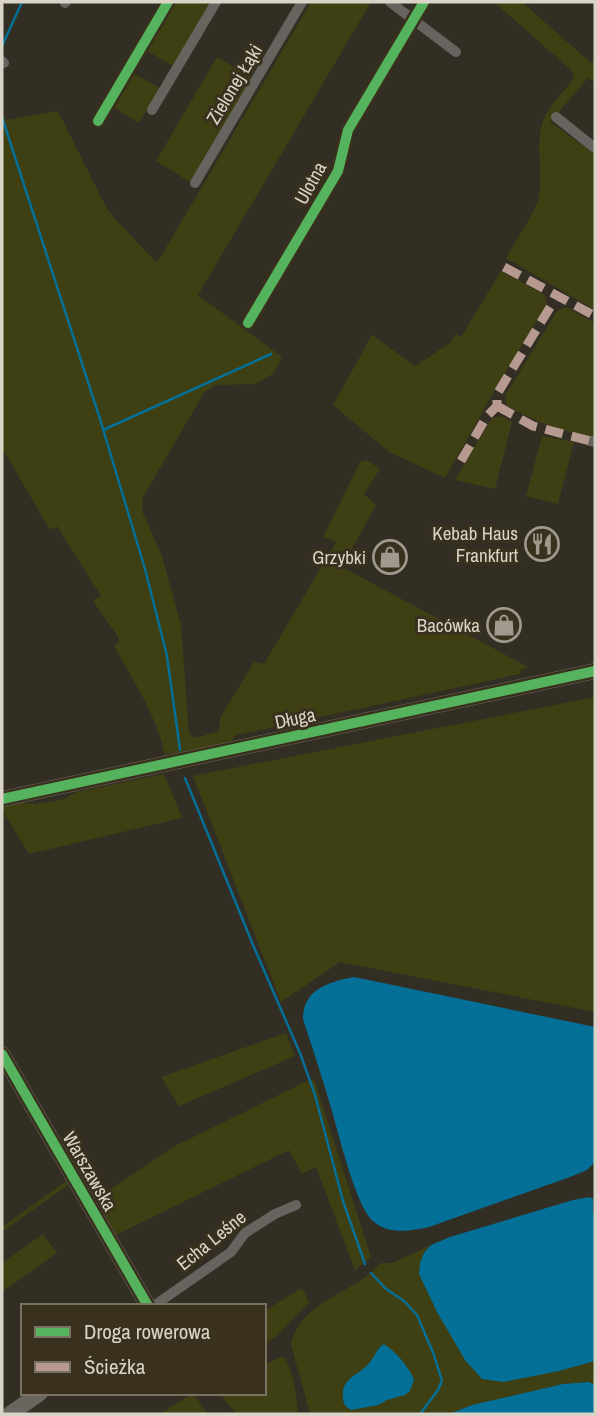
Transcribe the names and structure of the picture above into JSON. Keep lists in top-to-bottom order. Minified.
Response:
{"streets":{"street":["Zielonej Łąki","Ulotna","Długa","Warszawska","Echa Leśne"]},"places":{"restaurant":["Kebab Haus Frankfurt"],"shop":["Grzybki","Bacówka"]},"legend":["Droga rowerowa","Ścieżka"]}
